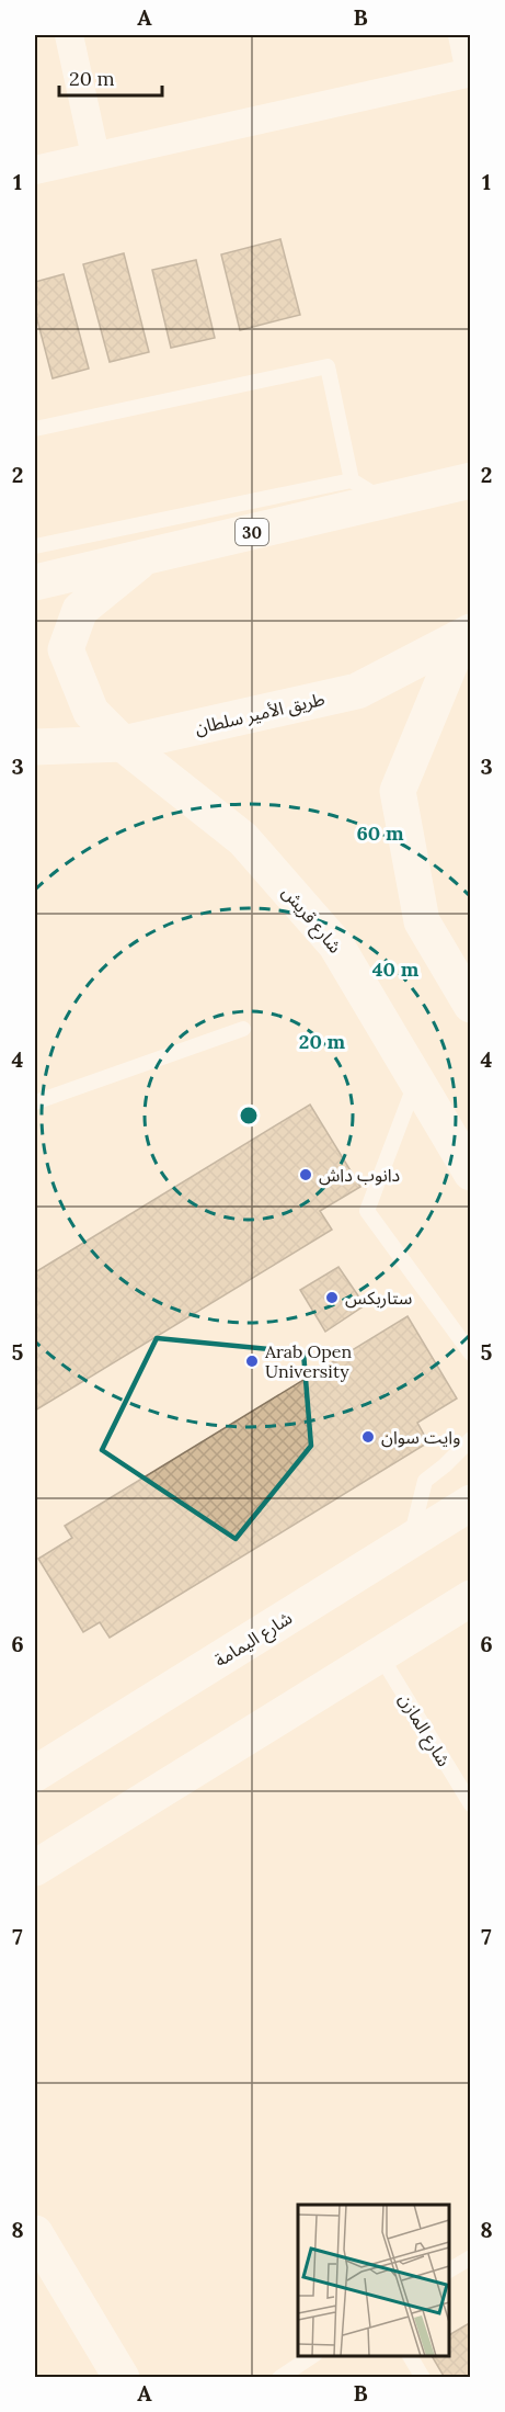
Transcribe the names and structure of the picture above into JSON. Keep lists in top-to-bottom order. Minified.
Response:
{"streets":{"main road":["30","طريق الأمير سلطان","شارع قريش","شارع اليمامة"],"lane":["شارع المازن"]},"crossings":[["30","شارع قريش"],["طريق الأمير سلطان","شارع قريش"]],"places":["دانوب داش","ستاربكس","Arab Open University","وايت سوان"],"scale_bar":"20 m","grid":{"columns":["A","B"],"rows":["1","2","3","4","5","6","7","8"]},"rings":["60 m","40 m","20 m"]}
